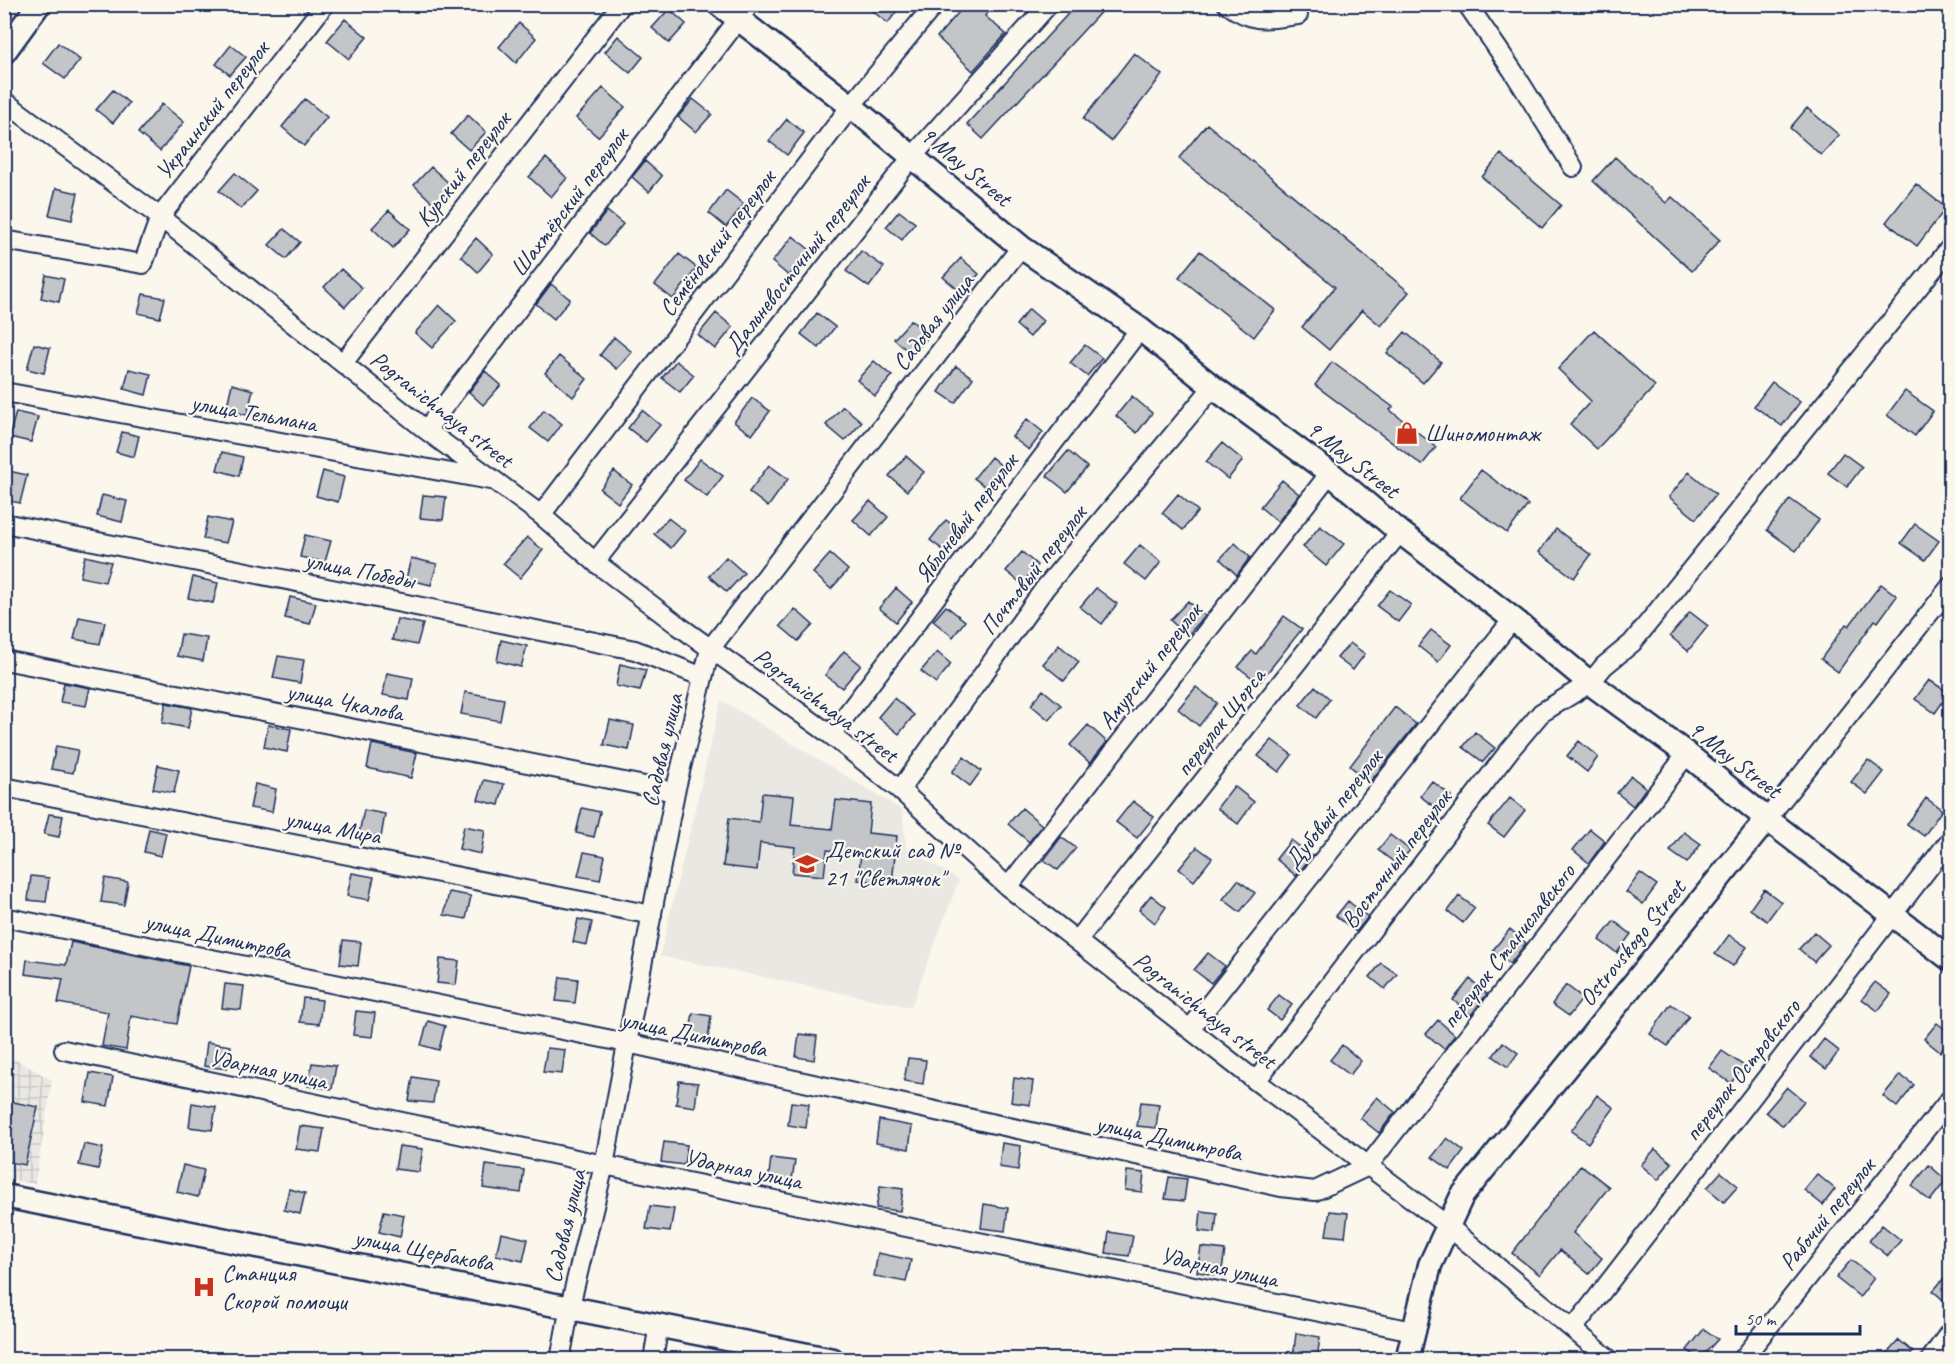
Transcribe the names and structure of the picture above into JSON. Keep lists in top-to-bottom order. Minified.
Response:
{"streets":{"main road":["9 May Street","Ostrovskogo Street","улица Щербакова"],"street":["Украинский переулок","Курский переулок","Шахтёрский переулок","Семёновский переулок","Дальневосточный переулок","Садовая улица","Pogranichnaya street","улица Тельмана","Яблоневый переулок","улица Победы","Почтовый переулок","Амурский переулок","улица Чкалова","переулок Щорса","Дубовый переулок","улица Мира","Восточный переулок","улица Димитрова","переулок Станиславского","Ударная улица","переулок Островского","Рабочий переулок"]},"crossings":[["Украинский переулок","Pogranichnaya street"],["9 May Street","Шахтёрский переулок"],["9 May Street","Семёновский переулок"],["9 May Street","Дальневосточный переулок"],["9 May Street","Садовая улица"],["9 May Street","Яблоневый переулок"],["9 May Street","Почтовый переулок"],["9 May Street","Амурский переулок"],["9 May Street","переулок Щорса"],["9 May Street","Дубовый переулок"],["9 May Street","Восточный переулок"],["9 May Street","Ostrovskogo Street"],["9 May Street","переулок Станиславского"],["9 May Street","переулок Островского"],["Курский переулок","Pogranichnaya street"],["Шахтёрский переулок","Pogranichnaya street"],["Семёновский переулок","Pogranichnaya street"],["Дальневосточный переулок","Pogranichnaya street"],["Садовая улица","Pogranichnaya street"],["Садовая улица","улица Победы"],["Садовая улица","улица Чкалова"],["Садовая улица","улица Мира"],["Садовая улица","улица Димитрова"],["Садовая улица","Ударная улица"],["Садовая улица","улица Щербакова"],["Pogranichnaya street","улица Тельмана"],["Pogranichnaya street","Яблоневый переулок"],["Pogranichnaya street","Почтовый переулок"],["Pogranichnaya street","Амурский переулок"],["Pogranichnaya street","переулок Щорса"],["Pogranichnaya street","Дубовый переулок"],["Pogranichnaya street","Восточный переулок"],["Pogranichnaya street","улица Димитрова"],["Pogranichnaya street","Ostrovskogo Street"],["Pogranichnaya street","переулок Станиславского"],["Pogranichnaya street","переулок Островского"],["улица Димитрова","переулок Станиславского"],["Ostrovskogo Street","Ударная улица"]],"places":{"shop":["Шиномонтаж"],"school or university":["Детский сад № 21 \"Светлячок\""],"hospital":["Станция Скорой помощи"]},"scale_bar":"50 m"}
